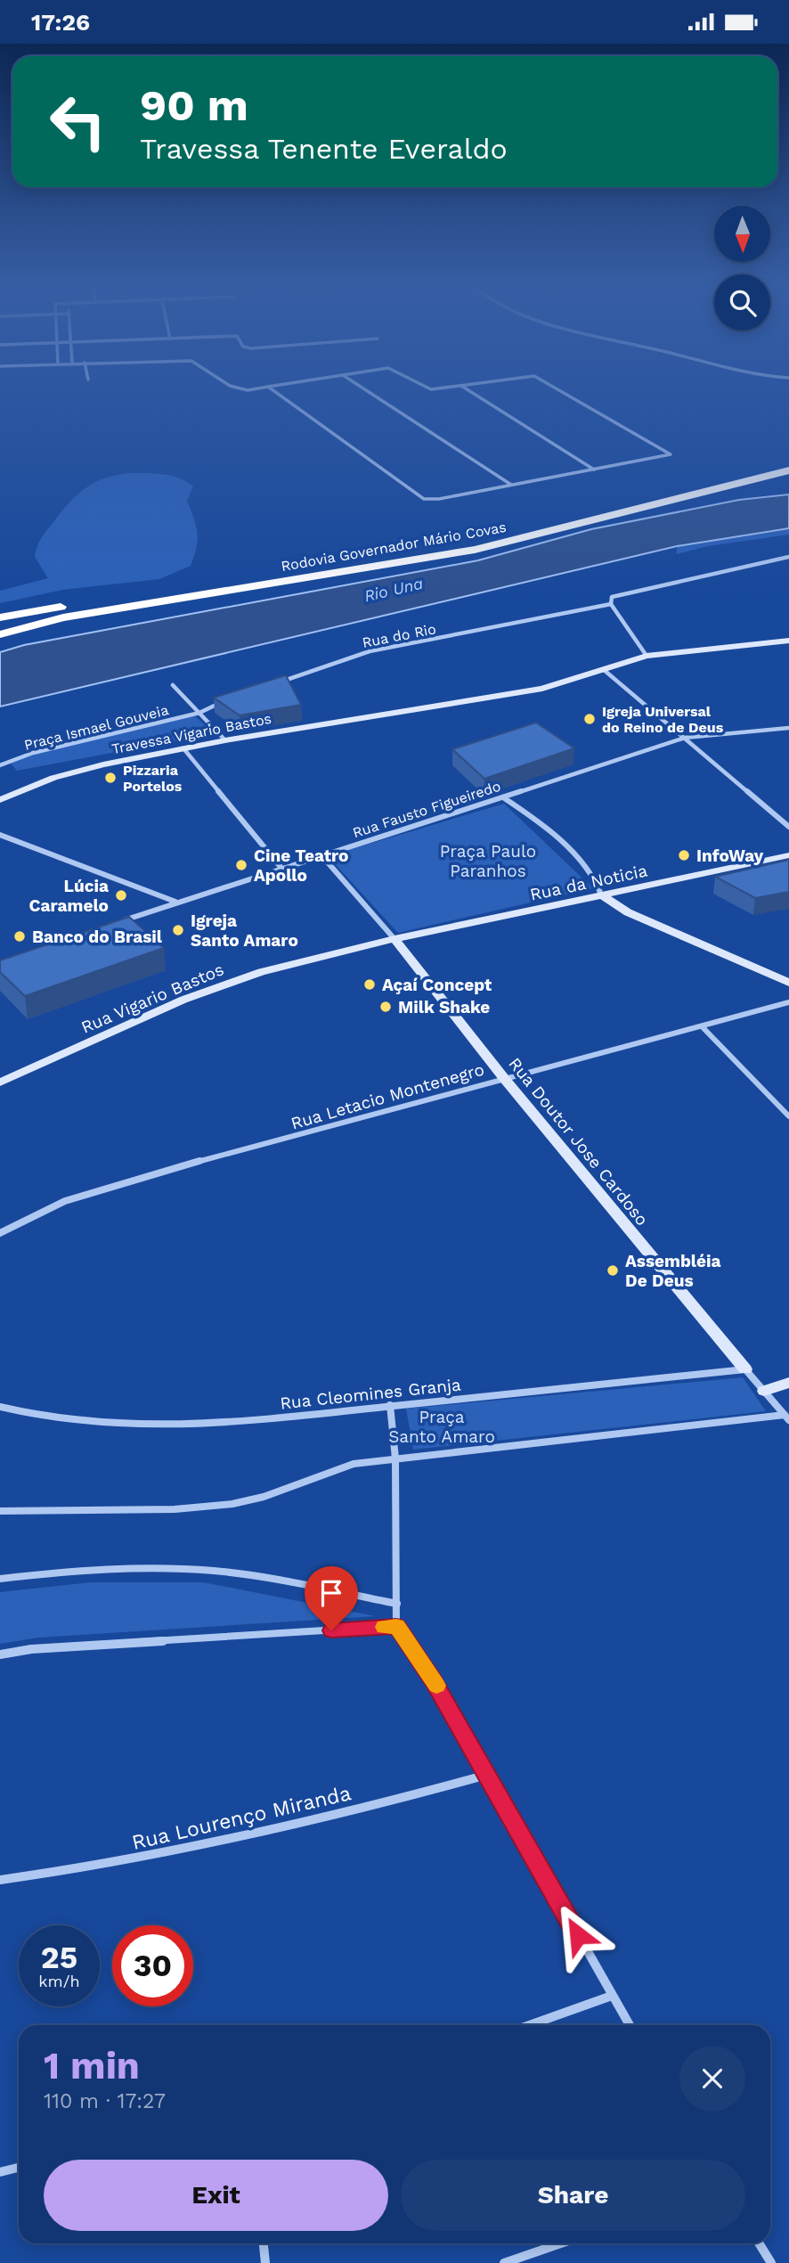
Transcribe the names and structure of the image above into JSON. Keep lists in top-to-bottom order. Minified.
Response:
{"streets":{"highway":["Rodovia Governador Mário Covas"],"main road":["Travessa Vigario Bastos","Rua da Noticia","Rua Vigario Bastos","Rua Doutor Jose Cardoso"],"street":["Rua do Rio","Praça Ismael Gouveia","Rua Fausto Figueiredo","Rua Letacio Montenegro","Rua Cleomines Granja","Rua Lourenço Miranda"]},"crossings":[["Rua da Noticia","Rua Vigario Bastos"],["Rua da Noticia","Rua Doutor Jose Cardoso"],["Rua Vigario Bastos","Rua Doutor Jose Cardoso"],["Rua Letacio Montenegro","Rua Doutor Jose Cardoso"],["Rua Doutor Jose Cardoso","Rua Cleomines Granja"]],"water":["Rio Una"],"parks":["Praça Paulo Paranhos","Praça Santo Amaro"],"places":["Igreja Universal do Reino de Deus","Pizzaria Portelos","InfoWay","Cine Teatro Apollo","Lúcia Caramelo","Igreja Santo Amaro","Banco do Brasil","Açaí Concept","Milk Shake","Assembléia De Deus"],"north":"bottom","page":{"status":"17:26","turn":["90 m","Travessa Tenente Everaldo"],"speed":"25 km/h","limit":"30","heading":["1 min","110 m · 17:27"],"buttons":["Exit","Share"]}}
